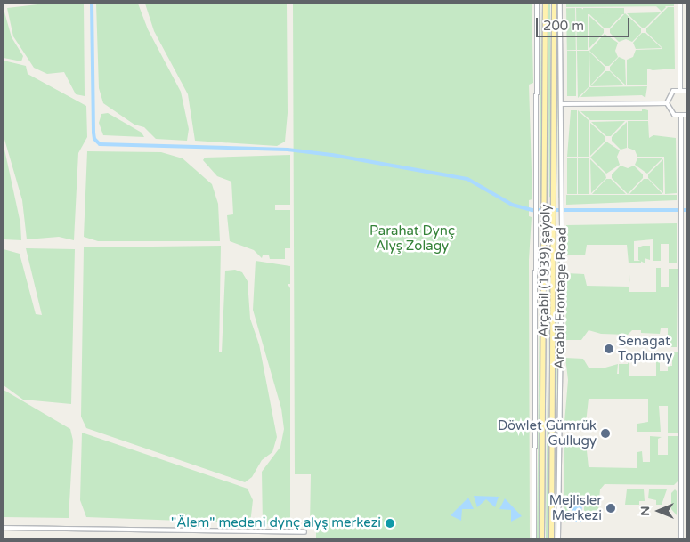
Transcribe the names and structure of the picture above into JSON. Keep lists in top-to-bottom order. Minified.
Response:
{"streets":{"main road":["Arçabil (1939) şaýoly"],"street":["Arcabil Frontage Road"]},"parks":["Parahat Dynç Alyş Zolagy"],"places":["Senagat Toplumy","Döwlet Gümrük Gullugy","Mejlisler Merkezi","\"Älem\" medeni dynç alyş merkezi"],"scale_bar":"200 m","north":"left"}
